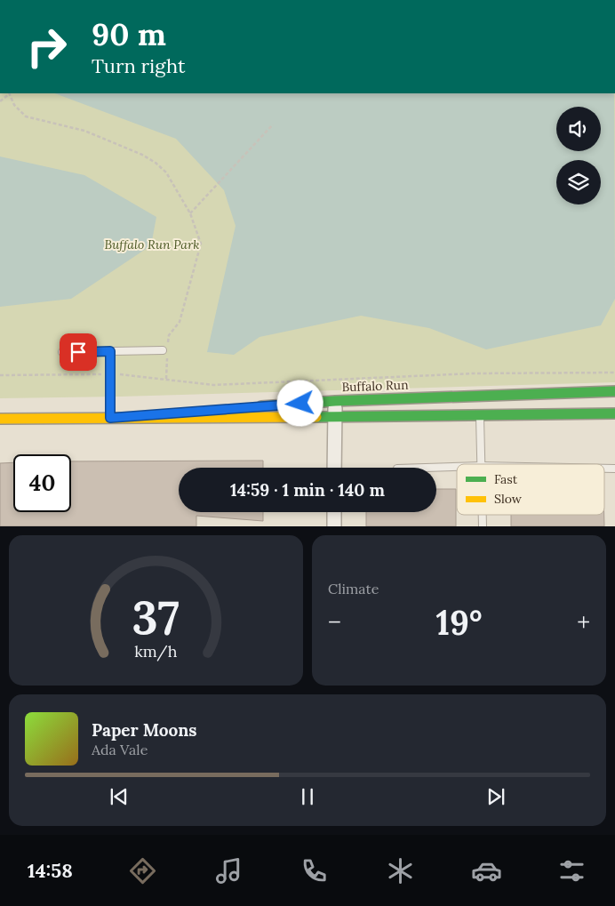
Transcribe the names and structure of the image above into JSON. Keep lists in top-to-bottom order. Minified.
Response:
{"streets":{"street":["Buffalo Run"]},"parks":["Buffalo Run Park"],"legend":["Fast","Slow"],"page":{"turn":["90 m","Turn right"],"limit":"40","trip":"14:59 · 1 min · 140 m","tile":"Climate","heat":["−","19°","+"],"song":["Paper Moons","Ada Vale"],"tabs":"14:58","gauge":["37","km/h"]}}
